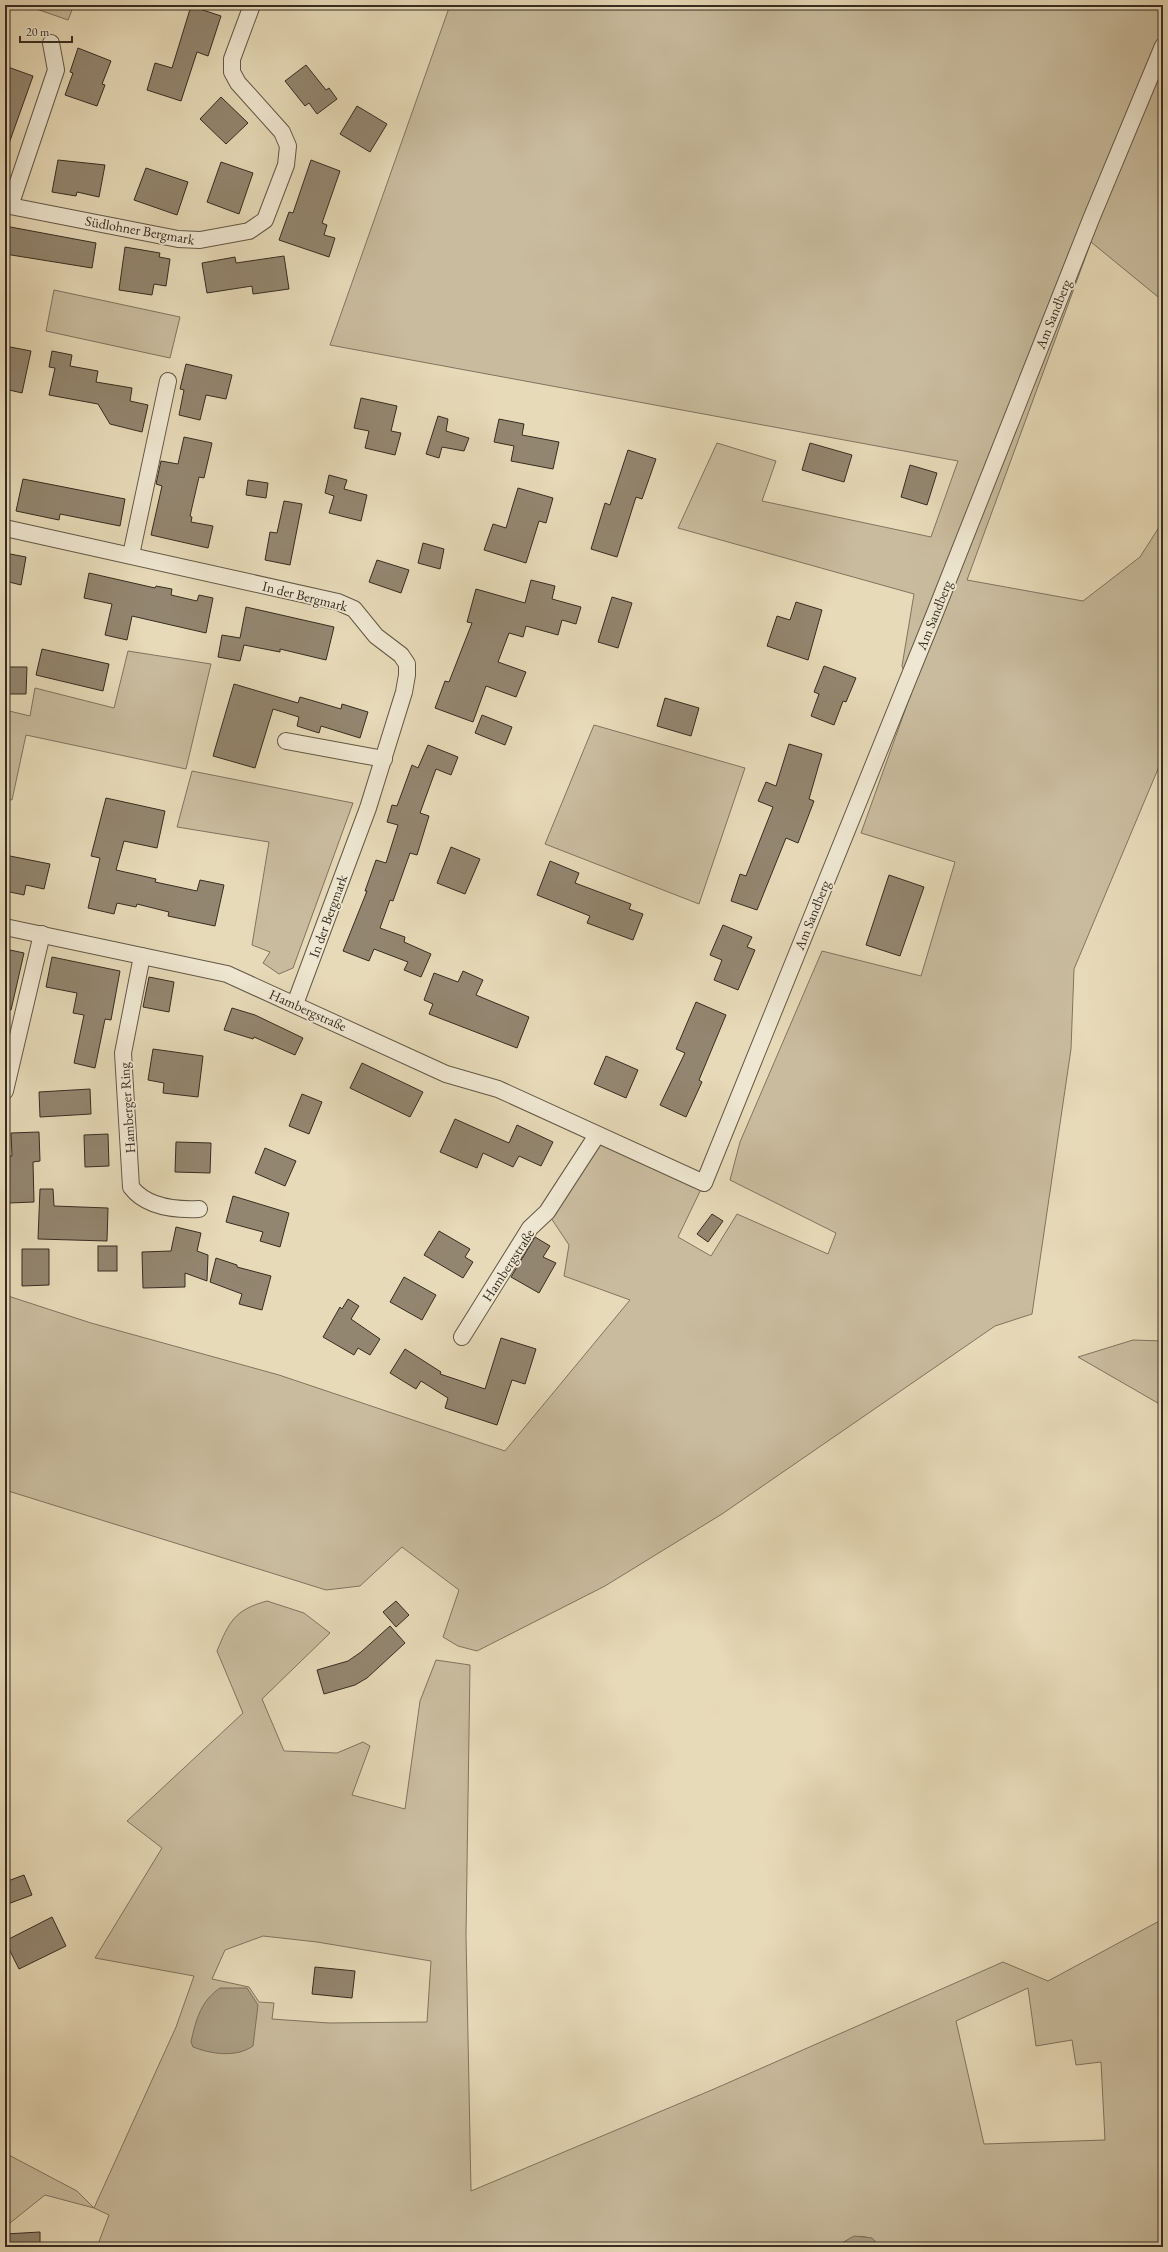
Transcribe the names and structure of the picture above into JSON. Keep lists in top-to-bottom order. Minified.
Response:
{"streets":{"street":["Südlohner Bergmark","Am Sandberg","In der Bergmark","Hambergstraße","Hamberger Ring"]},"crossings":[["Am Sandberg","Hambergstraße"],["In der Bergmark","Hambergstraße"],["Hambergstraße","Hamberger Ring"]],"scale_bar":"20 m"}
